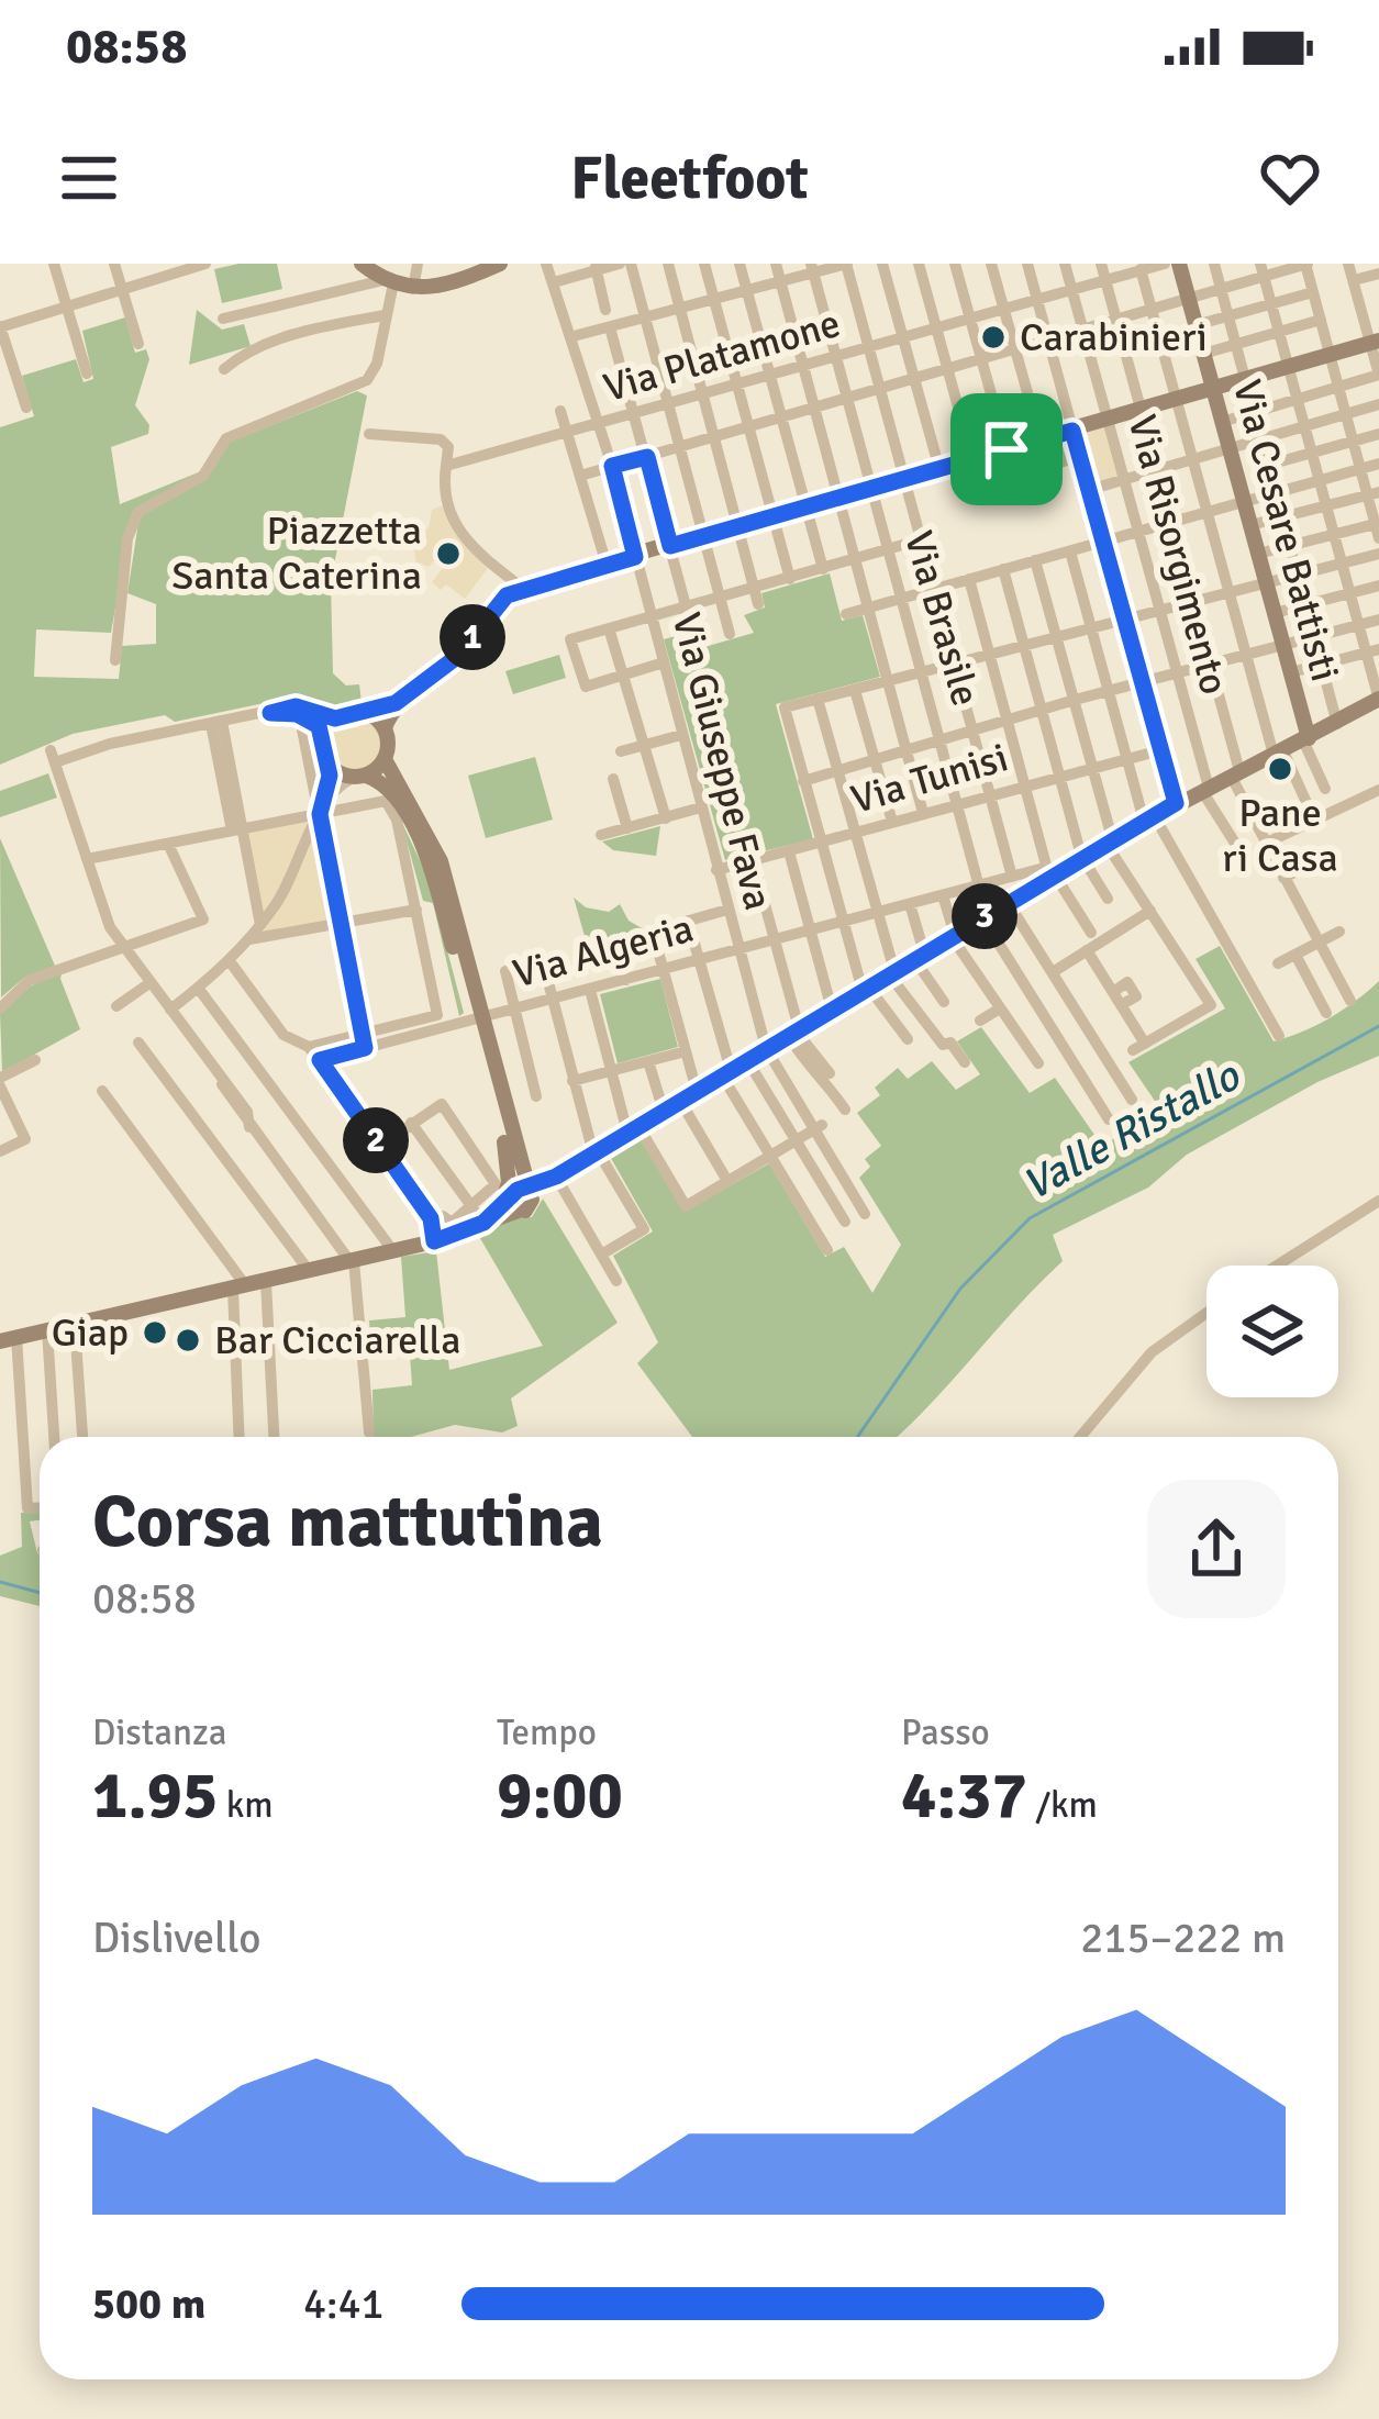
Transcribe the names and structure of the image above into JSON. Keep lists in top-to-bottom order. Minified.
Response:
{"streets":{"street":["Via Platamone","Via Cesare Battisti","Via Risorgimento","Via Brasile","Via Giuseppe Fava","Via Tunisi","Via Algeria"]},"crossings":[["Via Platamone","Via Risorgimento"],["Via Platamone","Via Brasile"],["Via Platamone","Via Giuseppe Fava"],["Via Brasile","Via Tunisi"],["Via Brasile","Via Algeria"],["Via Giuseppe Fava","Via Tunisi"],["Via Giuseppe Fava","Via Algeria"]],"water":["Valle Ristallo"],"places":["Carabinieri","Piazzetta Santa Caterina","Pane ri Casa","Giap","Bar Cicciarella"],"page":{"status":"08:58","header":"Fleetfoot","pins":["1","3","2"],"heading":["Corsa mattutina","08:58"],"stats":[["Distanza","1.95 km"],["Tempo","9:00"],["Passo","4:37 /km"]],"chart":["Dislivello","215–222 m"],"list":[{"name":"500 m","note":"4:41"}]}}
